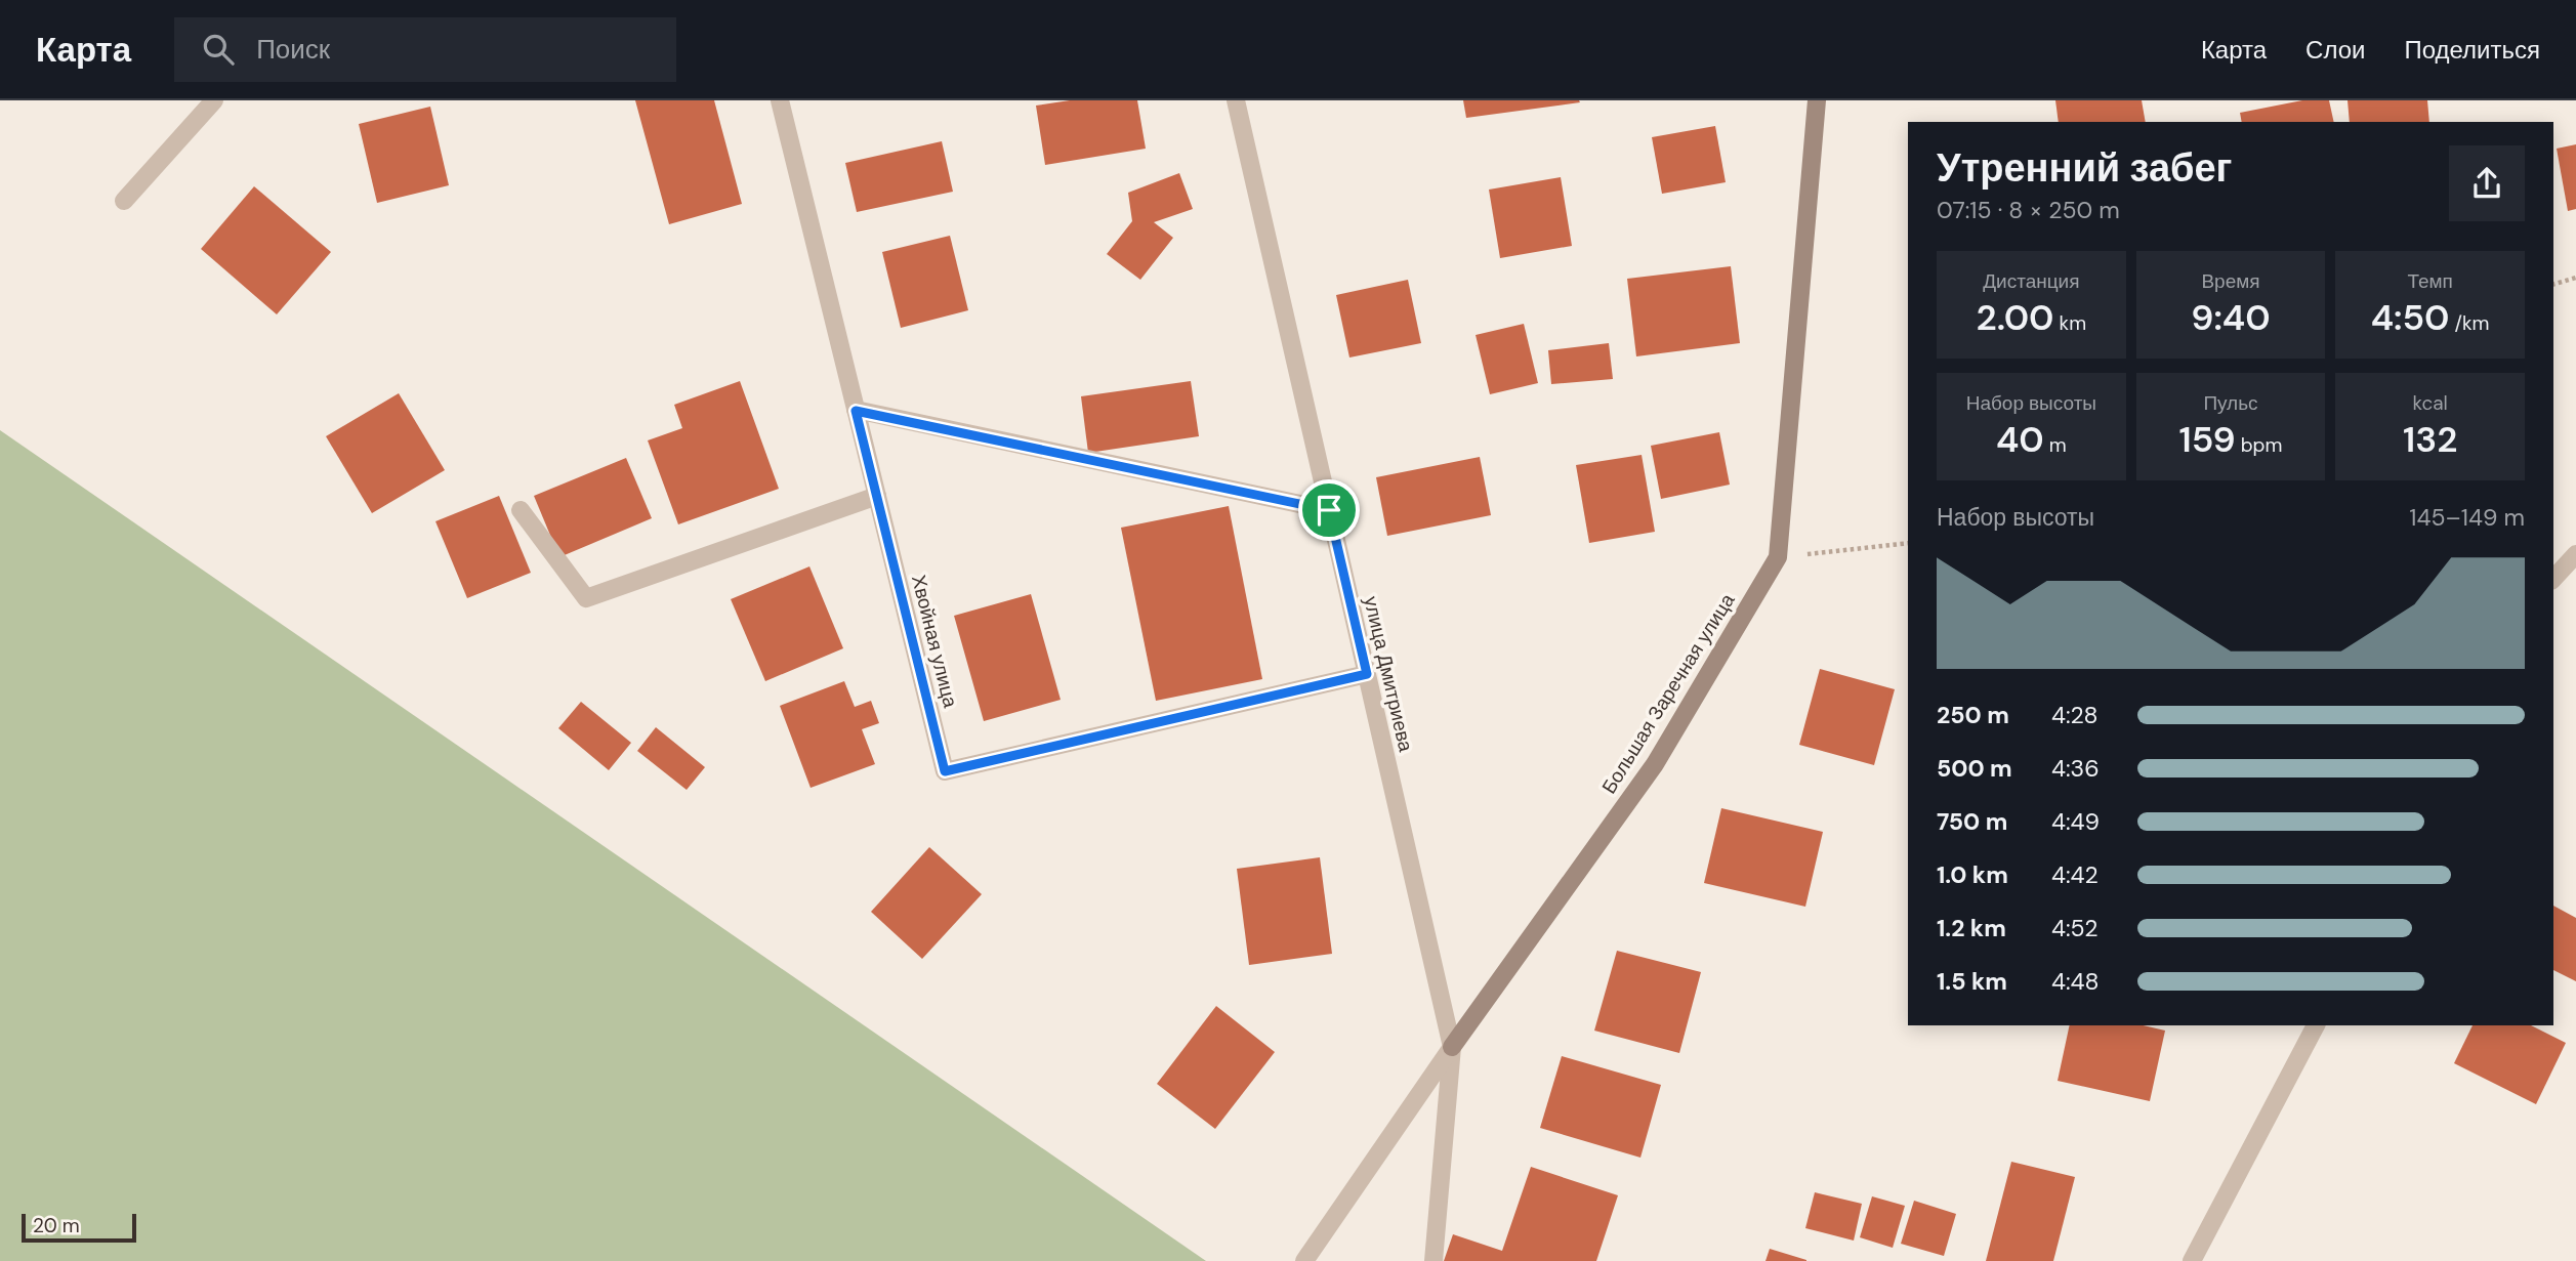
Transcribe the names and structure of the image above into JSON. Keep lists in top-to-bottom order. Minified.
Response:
{"streets":{"street":["Хвойная улица","улица Дмитриева","Большая Заречная улица"]},"crossings":[["Хвойная улица","улица Дмитриева"],["улица Дмитриева","Большая Заречная улица"]],"scale_bar":"20 m","page":{"header":"Карта","search":"Поиск","nav":["Карта","Слои","Поделиться"],"heading":["Утренний забег","07:15 · 8 × 250 m"],"stats":[["Дистанция","2.00 km"],["Время","9:40"],["Темп","4:50 /km"],["Набор высоты","40 m"],["Пульс","159 bpm"],["kcal","132"]],"chart":["Набор высоты","145–149 m"],"list":[{"name":"250 m","note":"4:28"},{"name":"500 m","note":"4:36"},{"name":"750 m","note":"4:49"},{"name":"1.0 km","note":"4:42"},{"name":"1.2 km","note":"4:52"},{"name":"1.5 km","note":"4:48"}],"scale":"20 m"}}
